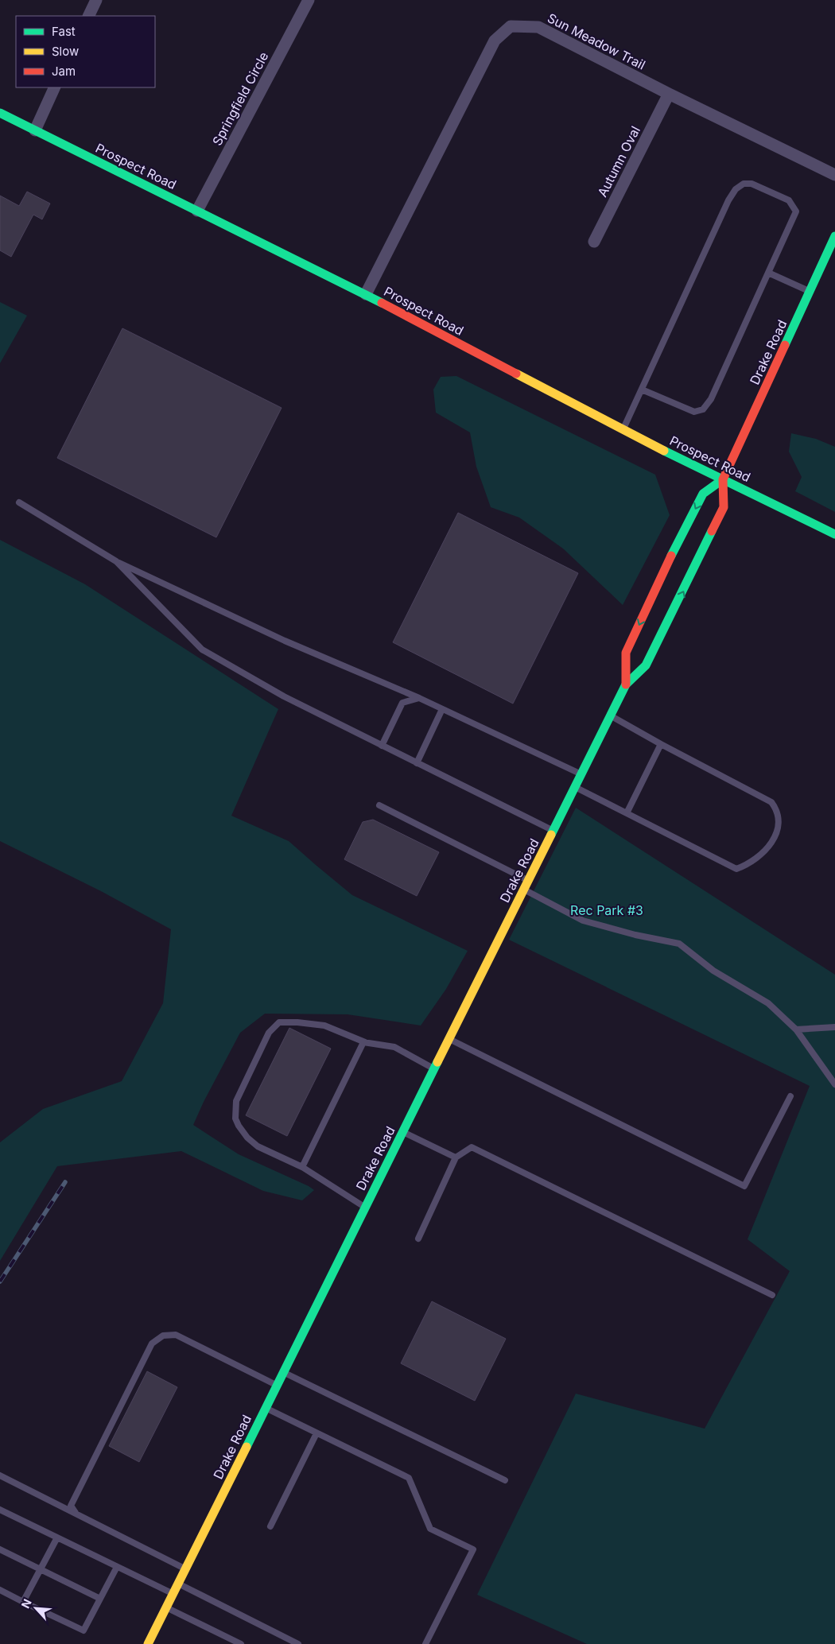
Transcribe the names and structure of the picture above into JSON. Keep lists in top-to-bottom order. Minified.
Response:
{"streets":{"street":["Sun Meadow Trail","Springfield Circle","Autumn Oval","Prospect Road","Drake Road"]},"crossings":[["Sun Meadow Trail","Autumn Oval"],["Sun Meadow Trail","Prospect Road"],["Springfield Circle","Prospect Road"],["Prospect Road","Drake Road"]],"parks":["Rec Park #3"],"legend":["Fast","Slow","Jam"],"north":"top left"}
